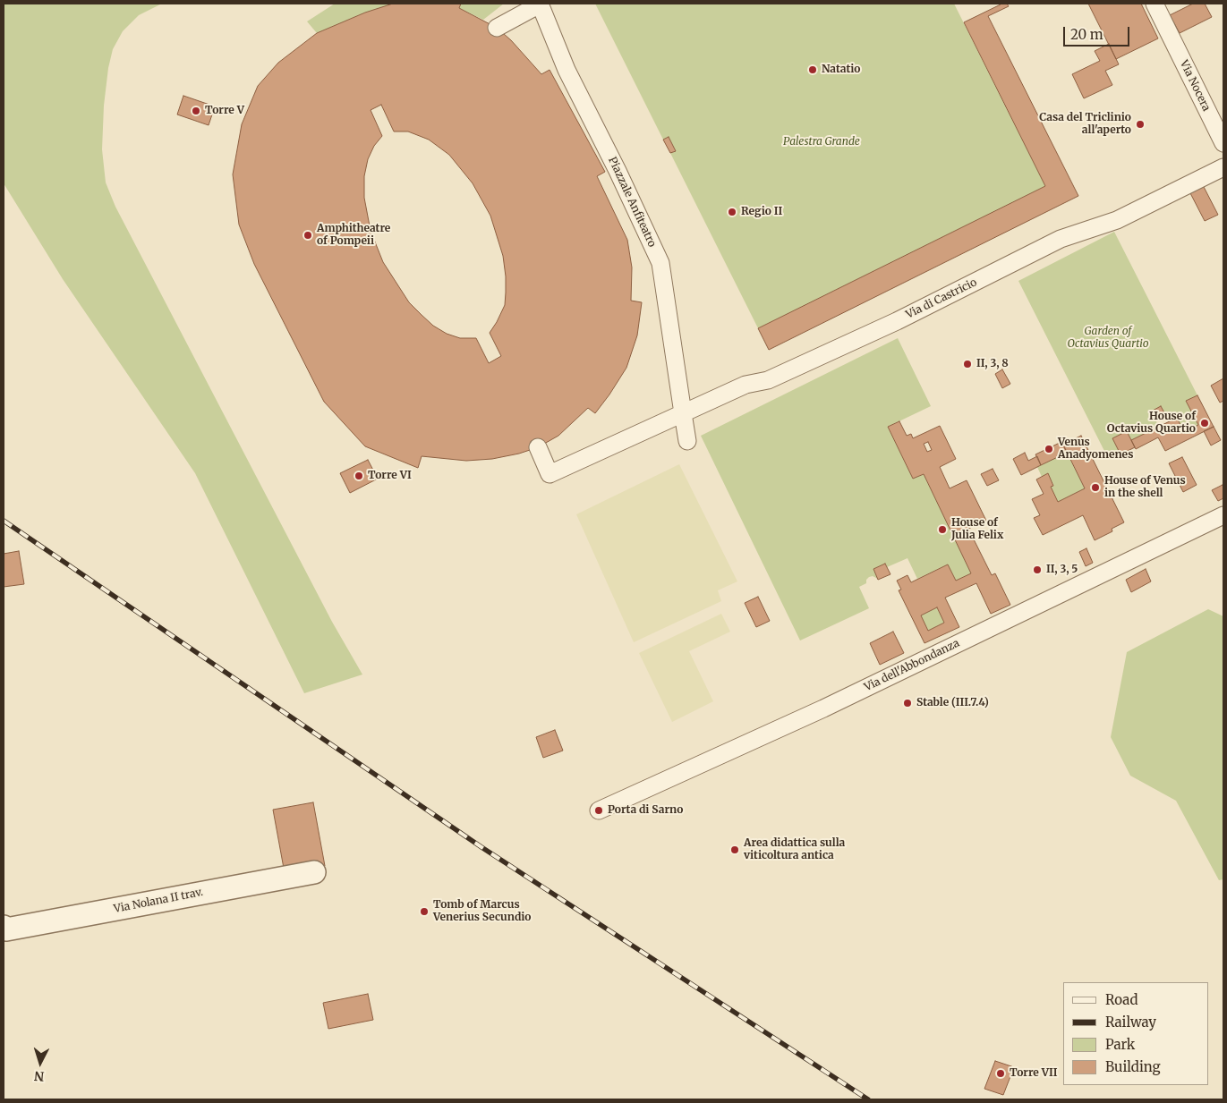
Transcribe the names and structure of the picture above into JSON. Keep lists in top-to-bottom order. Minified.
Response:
{"streets":{"street":["Via Nocera","Piazzale Anfiteatro","Via di Castricio","Via dell'Abbondanza","Via Nolana II trav."]},"crossings":[["Piazzale Anfiteatro","Via di Castricio"]],"parks":["Palestra Grande","Garden of Octavius Quartio"],"places":["Natatio","Torre V","Casa del Triclinio all'aperto","Regio II","Amphitheatre of Pompeii","II, 3, 8","House of Octavius Quartio","Venus Anadyomenes","Torre VI","House of Venus in the shell","House of Julia Felix","II, 3, 5","Stable (III.7.4)","Porta di Sarno","Area didattica sulla viticoltura antica","Tomb of Marcus Venerius Secundio","Torre VII"],"legend":["Road","Railway","Park","Building"],"scale_bar":"20 m","north":"bottom"}
